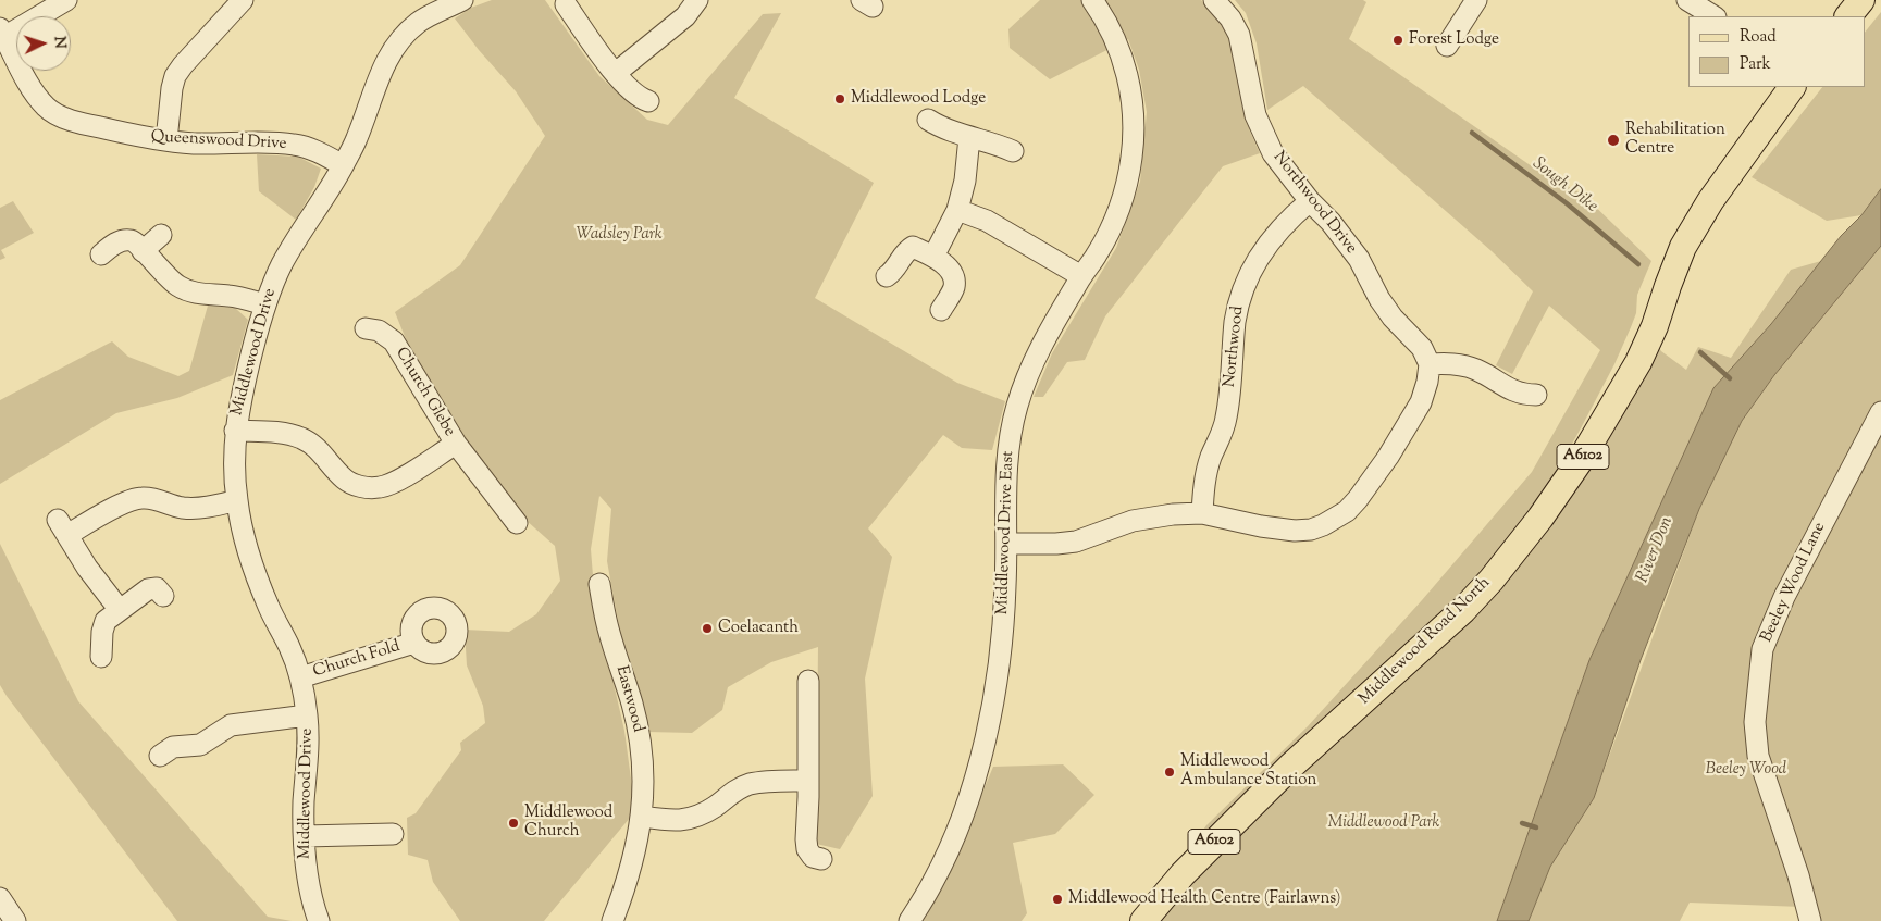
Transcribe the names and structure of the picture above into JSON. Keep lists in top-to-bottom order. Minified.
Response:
{"streets":{"main road":["A6102","Middlewood Road North"],"street":["Queenswood Drive","Northwood Drive","Northwood","Middlewood Drive","Church Glebe","Middlewood Drive East","Beeley Wood Lane","Church Fold","Eastwood"]},"crossings":[["Queenswood Drive","Middlewood Drive"],["Northwood Drive","Northwood"],["Middlewood Drive","Church Glebe"],["Middlewood Drive","Church Fold"]],"water":["Sough Dike","River Don"],"parks":["Wadsley Park","Beeley Wood","Middlewood Park"],"places":["Forest Lodge","Middlewood Lodge","Rehabilitation Centre","Coelacanth","Middlewood Ambulance Station","Middlewood Church","Middlewood Health Centre (Fairlawns)"],"legend":["Road","Park"],"north":"right"}
